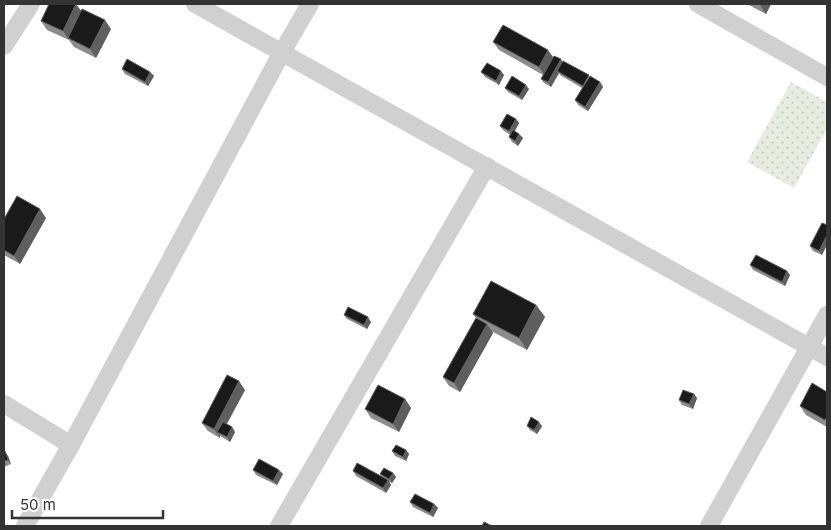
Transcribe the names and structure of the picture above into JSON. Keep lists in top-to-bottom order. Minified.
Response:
{"scale_bar":"50 m"}
